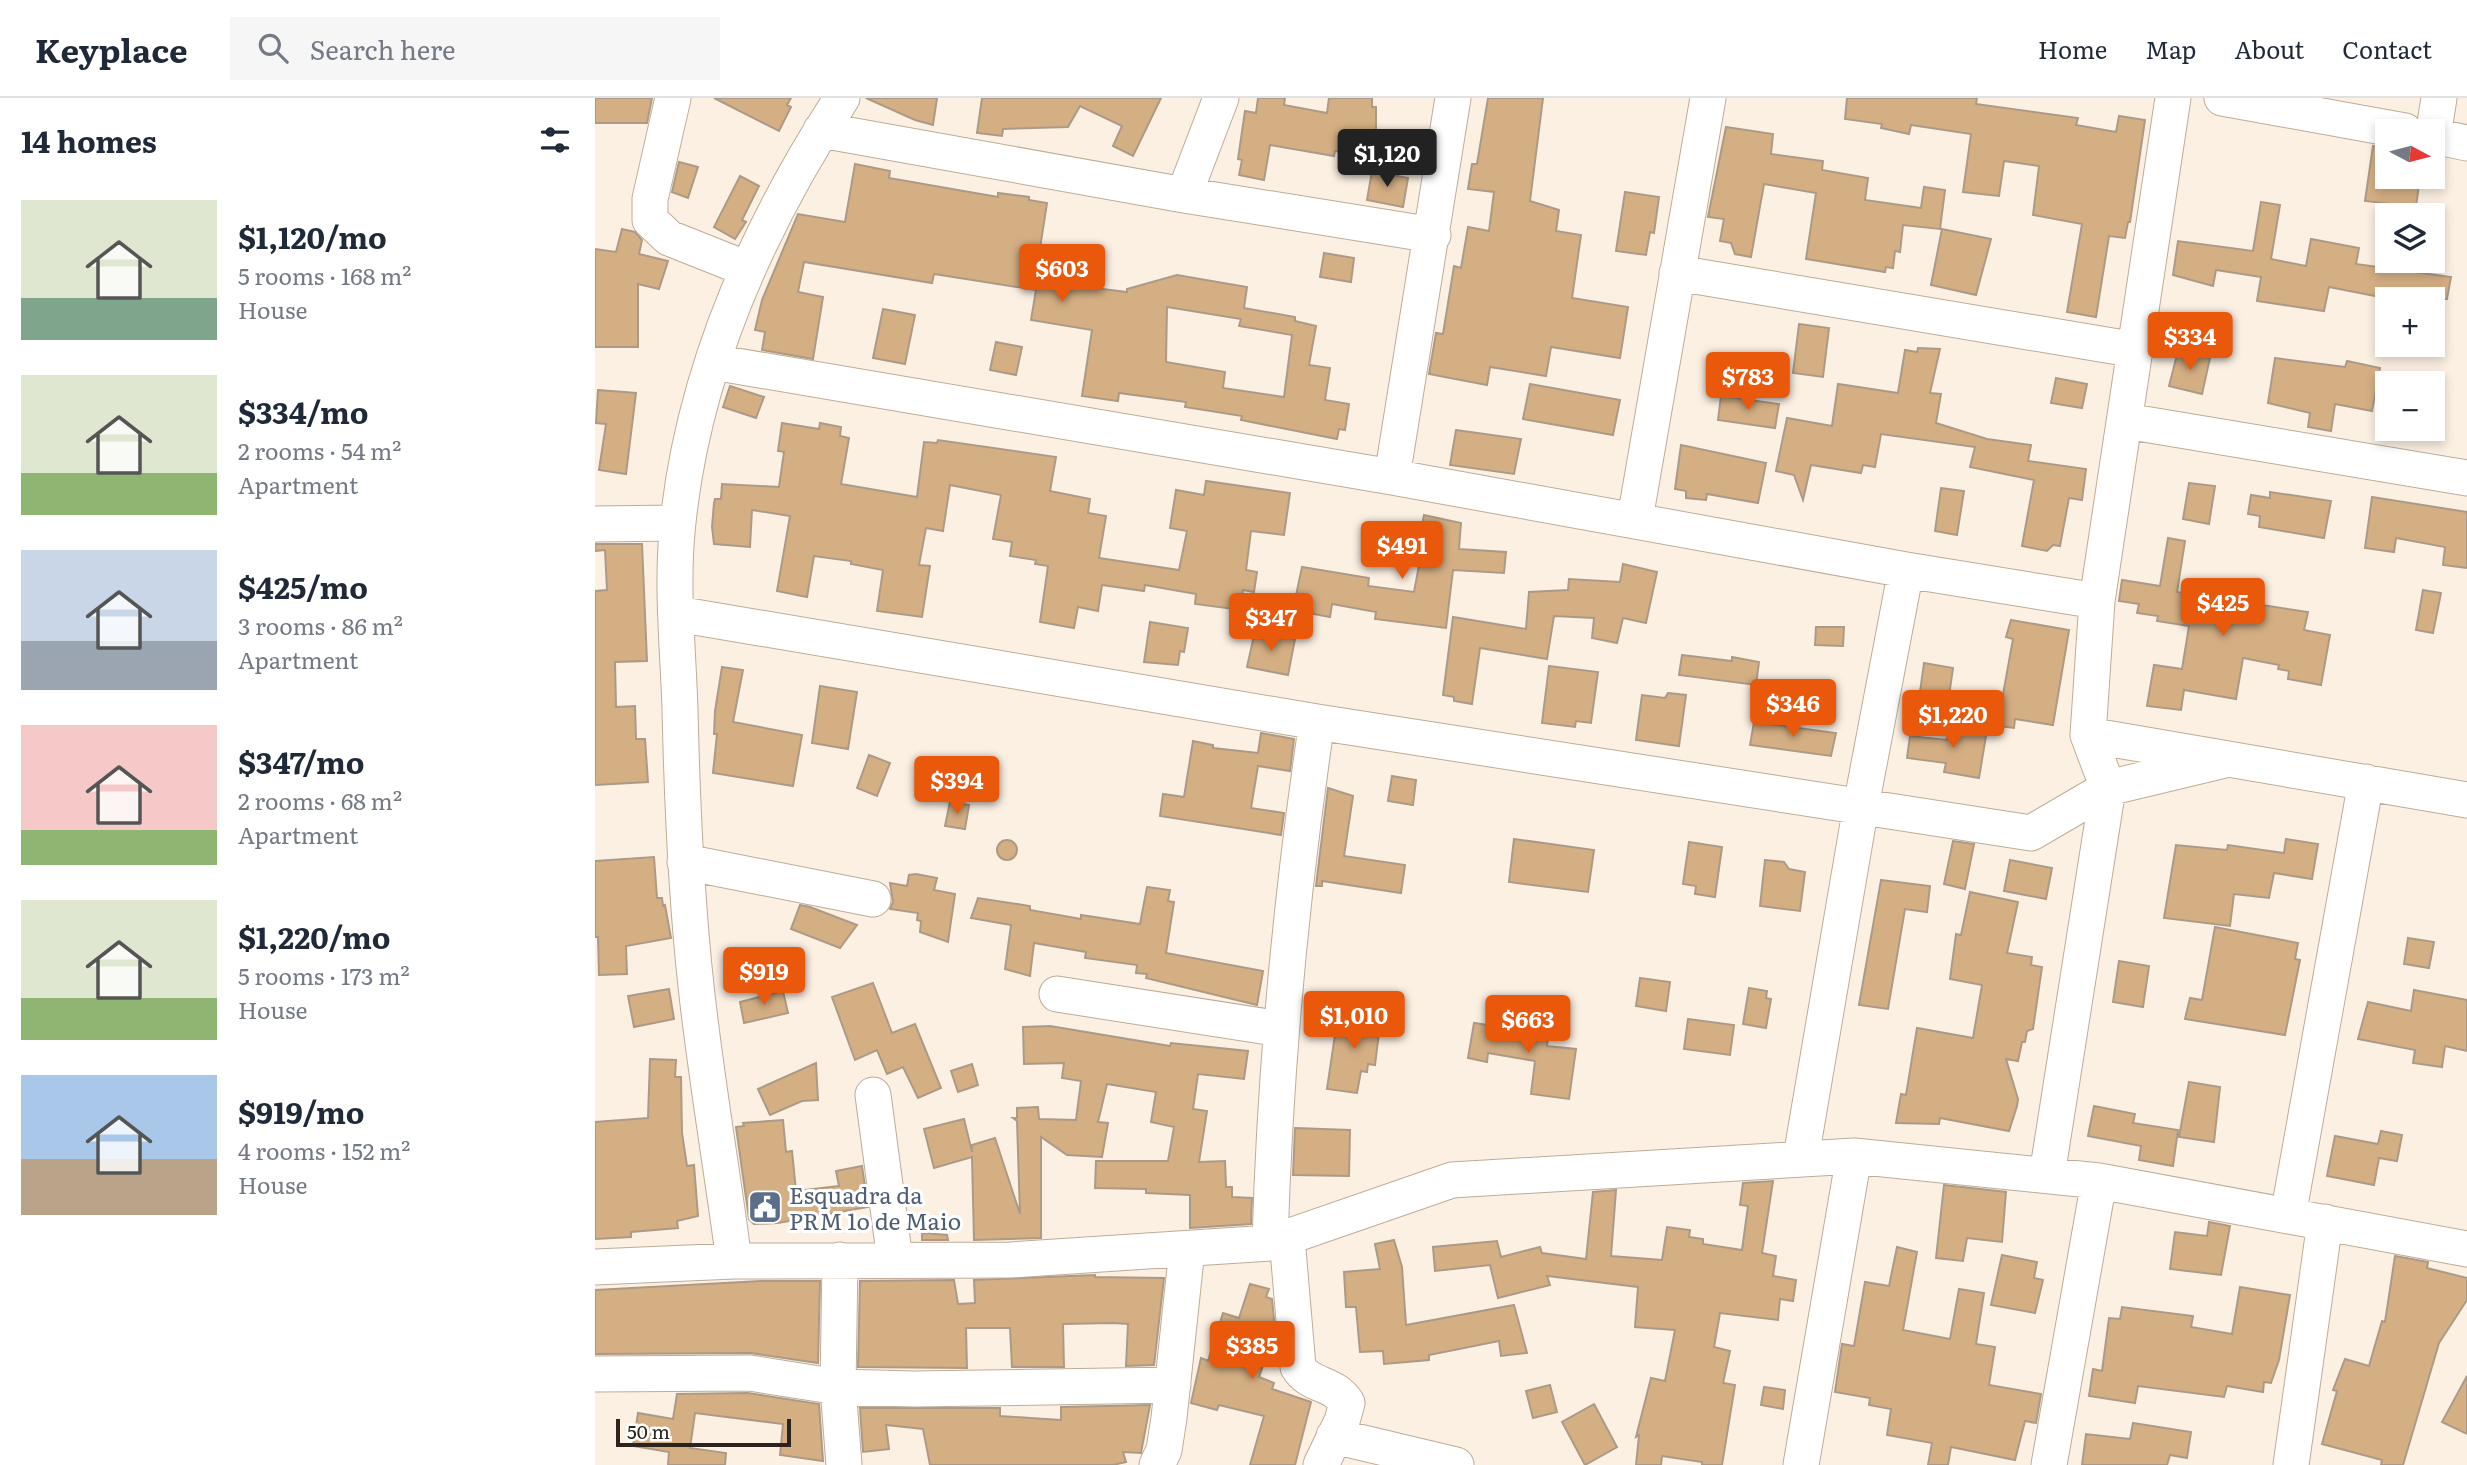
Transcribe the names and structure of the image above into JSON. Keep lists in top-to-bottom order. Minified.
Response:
{"places":{"public building":["Esquadra da PRM 1o de Maio"]},"scale_bar":"50 m","north":"right","page":{"header":"Keyplace","search":"Search here","nav":["Home","Map","About","Contact"],"heading":"14 homes","map_buttons":["+","−"],"price":["$1,120","$603","$334","$783","$491","$425","$347","$346","$1,220","$394","$919","$1,010","$663","$385"],"list":[{"name":"$1,120/mo","note":"5 rooms · 168 m² · House"},{"name":"$334/mo","note":"2 rooms · 54 m² · Apartment"},{"name":"$425/mo","note":"3 rooms · 86 m² · Apartment"},{"name":"$347/mo","note":"2 rooms · 68 m² · Apartment"},{"name":"$1,220/mo","note":"5 rooms · 173 m² · House"},{"name":"$919/mo","note":"4 rooms · 152 m² · House"}],"scale":"50 m"}}
